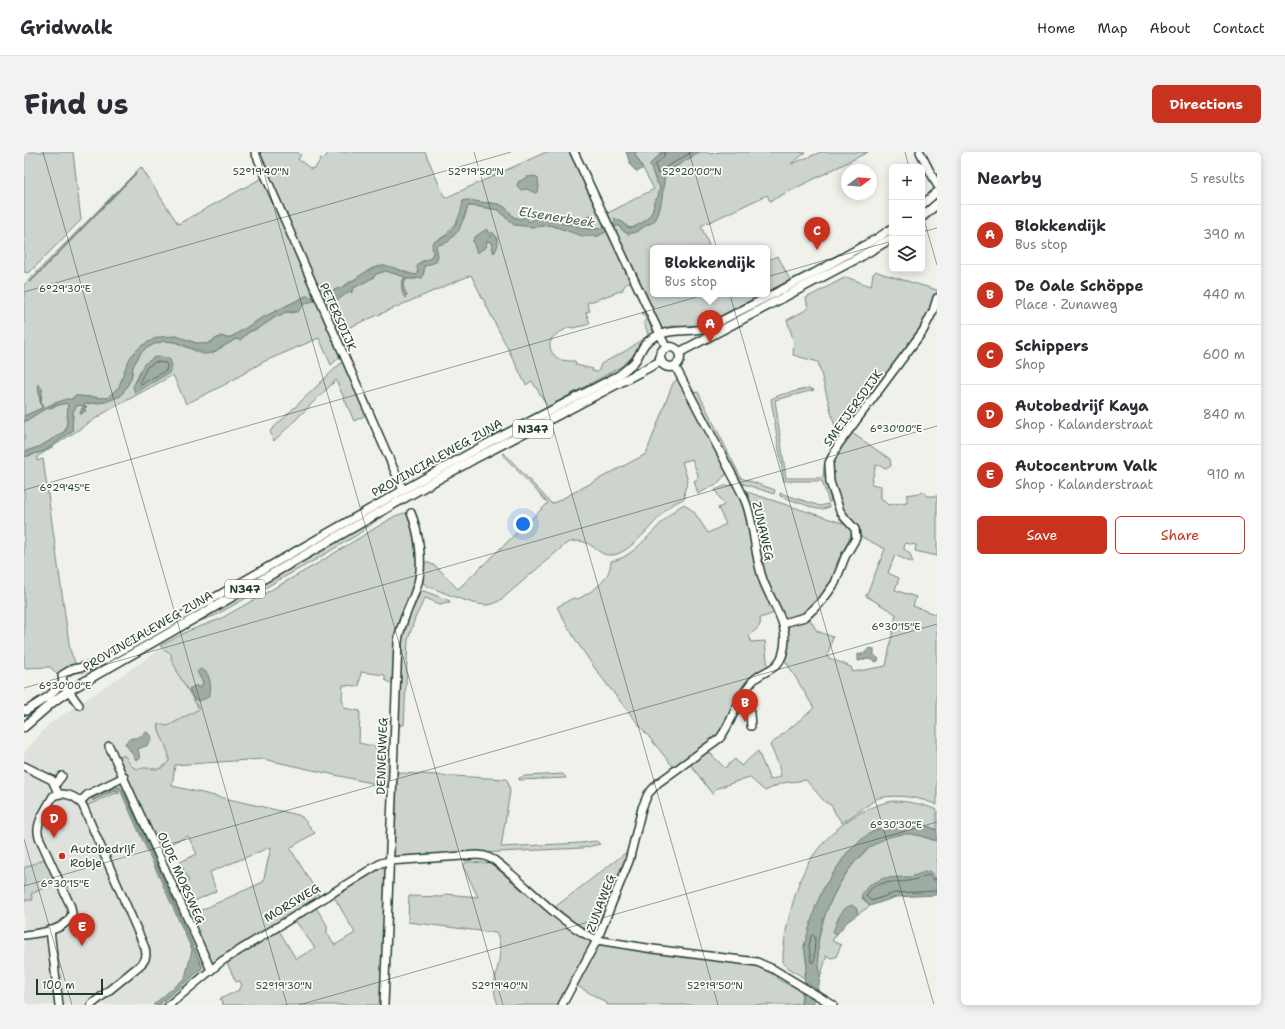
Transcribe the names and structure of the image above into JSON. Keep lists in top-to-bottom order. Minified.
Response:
{"streets":{"main road":["N347","PROVINCIALEWEG ZUNA"],"street":["PETERSDIJK","SMEIJERSDIJK","ZUNAWEG","DENNENWEG","OUDE MORSWEG","MORSWEG"]},"crossings":[["PETERSDIJK","PROVINCIALEWEG ZUNA"],["SMEIJERSDIJK","ZUNAWEG"],["N347","PROVINCIALEWEG ZUNA"],["PROVINCIALEWEG ZUNA","ZUNAWEG"],["DENNENWEG","MORSWEG"],["OUDE MORSWEG","MORSWEG"]],"water":["Elsenerbeek"],"places":["Autobedrijf Robje"],"scale_bar":"100 m","north":"right","page":{"header":"Gridwalk","nav":["Home","Map","About","Contact"],"title":"Find us","buttons":["Directions",["Save","Share"]],"heading":["Nearby","5 results"],"map_buttons":["+","−"],"list":[{"mark":"A","name":"Blokkendijk","note":"Bus stop","value":"390 m"},{"mark":"B","name":"De Oale Schöppe","note":"Place · Zunaweg","value":"440 m"},{"mark":"C","name":"Schippers","note":"Shop","value":"600 m"},{"mark":"D","name":"Autobedrijf Kaya","note":"Shop · Kalanderstraat","value":"840 m"},{"mark":"E","name":"Autocentrum Valk","note":"Shop · Kalanderstraat","value":"910 m"}],"pins":["C","A","B","D","E"],"popup":["Blokkendijk","Bus stop"],"scale":"100 m"},"coordinates":["52°19'40\"N","52°19'50\"N","52°20'00\"N","6°29'30\"E","6°30'00\"E","6°29'45\"E","6°30'15\"E","6°30'30\"E","52°19'30\"N"]}
